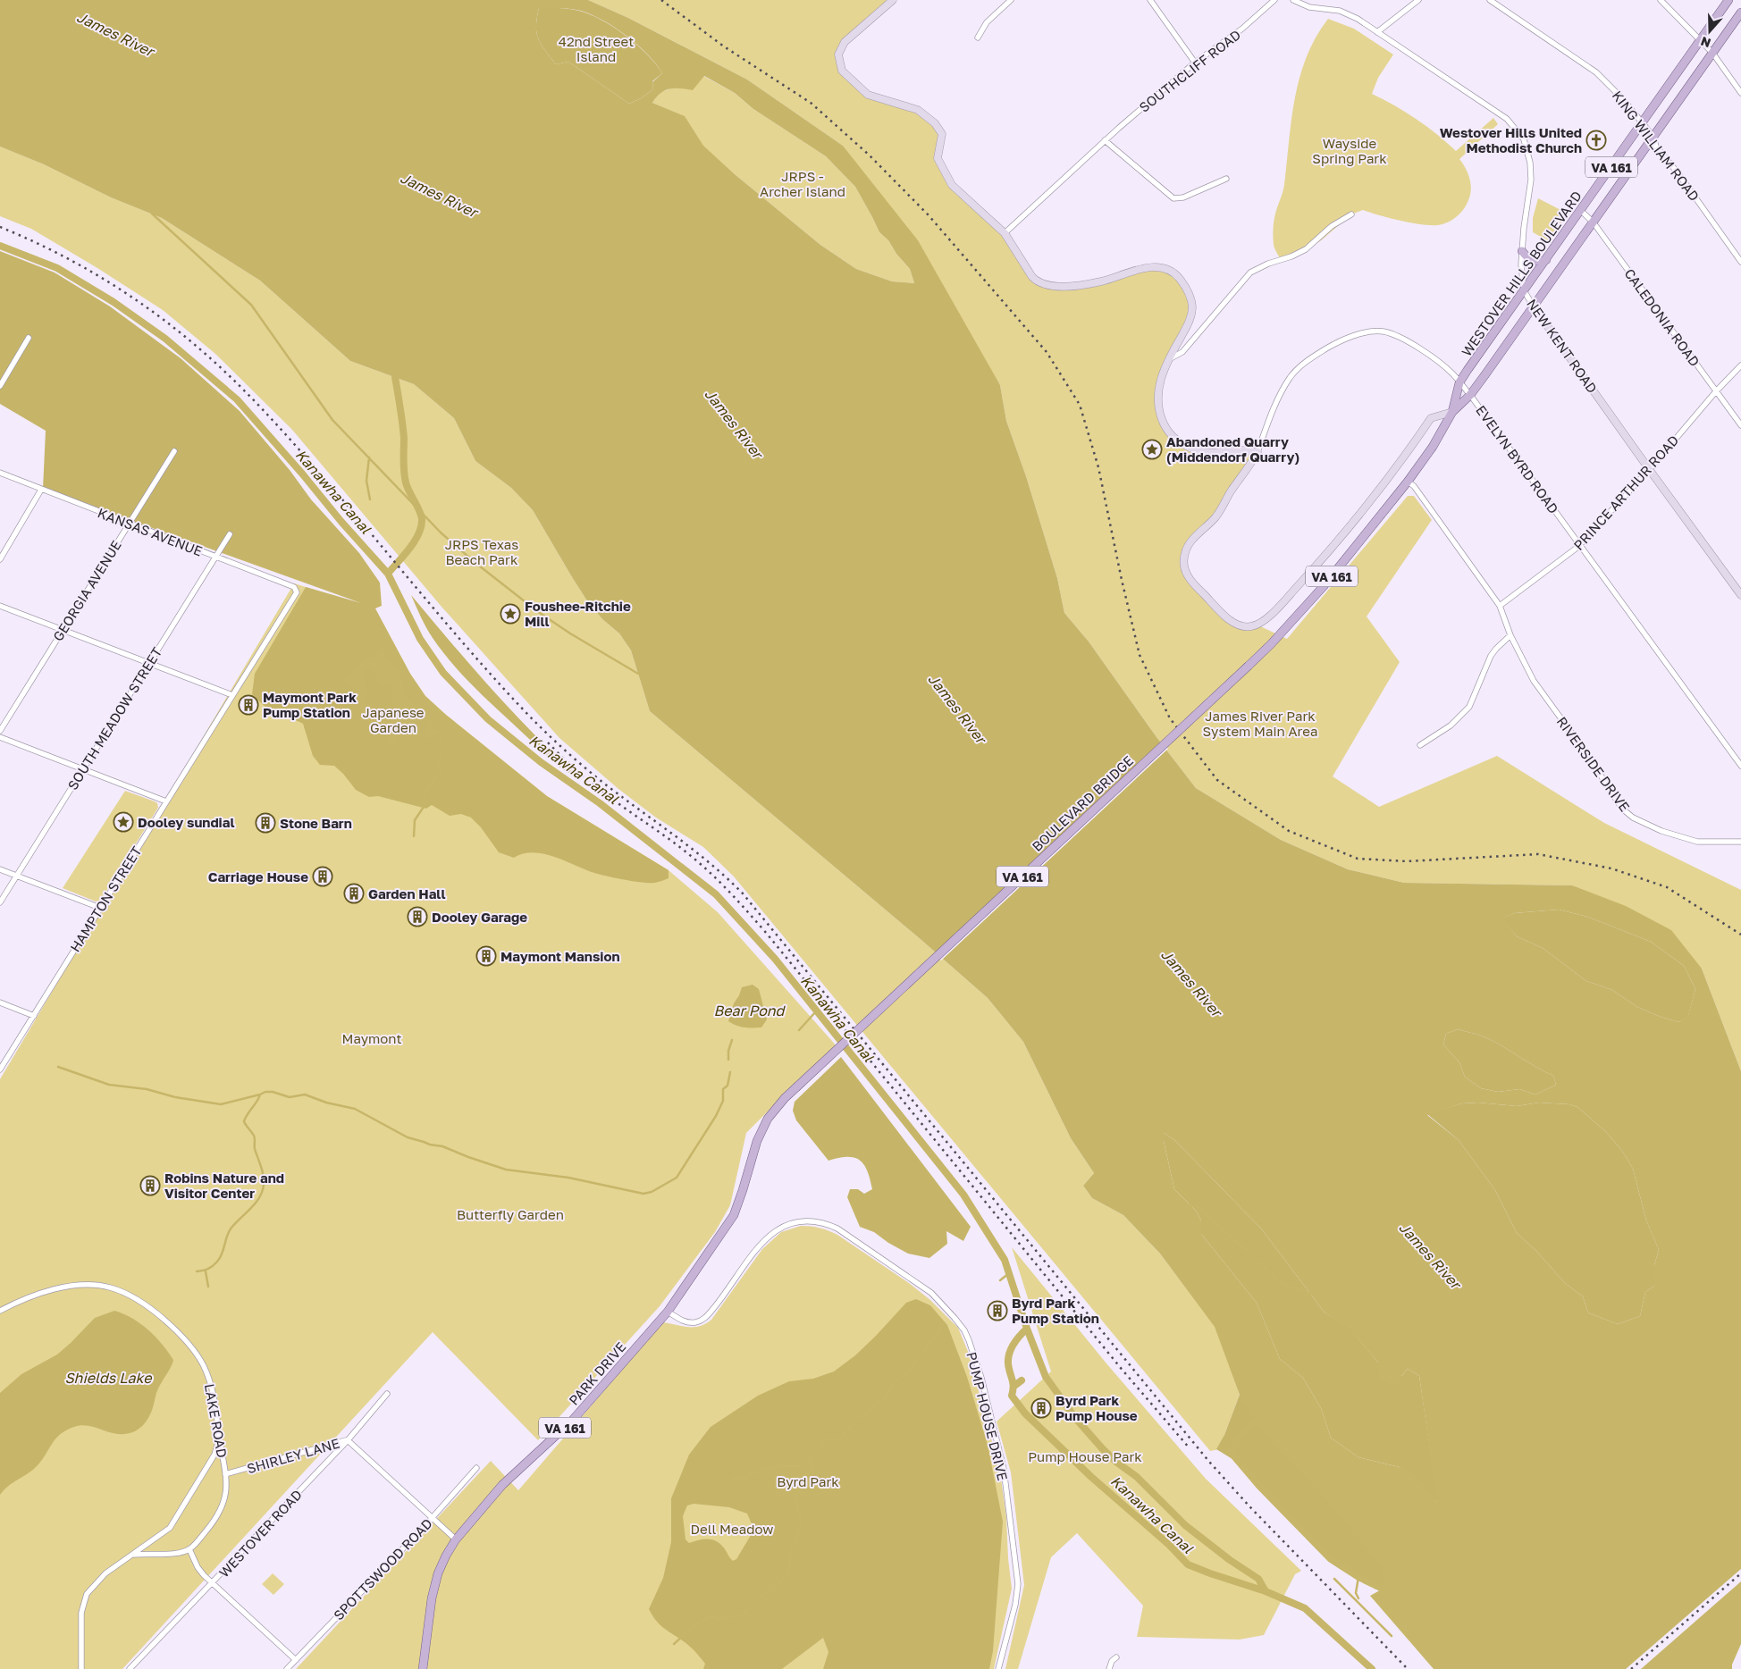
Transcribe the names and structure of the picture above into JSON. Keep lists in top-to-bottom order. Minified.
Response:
{"streets":{"main road":["VA 161","WESTOVER HILLS BOULEVARD","BOULEVARD BRIDGE","PARK DRIVE"],"street":["SOUTHCLIFF ROAD","KING WILLIAM ROAD","CALEDONIA ROAD","NEW KENT ROAD","EVELYN BYRD ROAD","PRINCE ARTHUR ROAD","KANSAS AVENUE","GEORGIA AVENUE","SOUTH MEADOW STREET","RIVERSIDE DRIVE","HAMPTON STREET","PUMP HOUSE DRIVE","LAKE ROAD","SHIRLEY LANE","WESTOVER ROAD","SPOTTSWOOD ROAD"]},"crossings":[["KING WILLIAM ROAD","WESTOVER HILLS BOULEVARD"],["WESTOVER HILLS BOULEVARD","CALEDONIA ROAD"],["WESTOVER HILLS BOULEVARD","NEW KENT ROAD"],["WESTOVER HILLS BOULEVARD","EVELYN BYRD ROAD"],["WESTOVER HILLS BOULEVARD","RIVERSIDE DRIVE"],["WESTOVER HILLS BOULEVARD","BOULEVARD BRIDGE"],["CALEDONIA ROAD","PRINCE ARTHUR ROAD"],["NEW KENT ROAD","PRINCE ARTHUR ROAD"],["EVELYN BYRD ROAD","PRINCE ARTHUR ROAD"],["PRINCE ARTHUR ROAD","RIVERSIDE DRIVE"],["KANSAS AVENUE","GEORGIA AVENUE"],["KANSAS AVENUE","SOUTH MEADOW STREET"],["KANSAS AVENUE","HAMPTON STREET"],["BOULEVARD BRIDGE","PARK DRIVE"],["PARK DRIVE","PUMP HOUSE DRIVE"],["PARK DRIVE","SHIRLEY LANE"],["LAKE ROAD","SHIRLEY LANE"],["SHIRLEY LANE","WESTOVER ROAD"],["SHIRLEY LANE","SPOTTSWOOD ROAD"]],"water":["James River","Kanawha Canal","Bear Pond","Shields Lake"],"parks":["42nd Street Island","Wayside Spring Park","JRPS - Archer Island","JRPS Texas Beach Park","Japanese Garden","James River Park System Main Area","Maymont","Butterfly Garden","Pump House Park","Byrd Park","Dell Meadow"],"places":{"church":["Westover Hills United Methodist Church"],"place":["Abandoned Quarry (Middendorf Quarry)","Foushee-Ritchie Mill","Dooley sundial"],"building":["Maymont Park Pump Station","Stone Barn","Carriage House","Garden Hall","Dooley Garage","Maymont Mansion","Robins Nature and Visitor Center","Byrd Park Pump Station","Byrd Park Pump House"]},"north":"bottom"}
